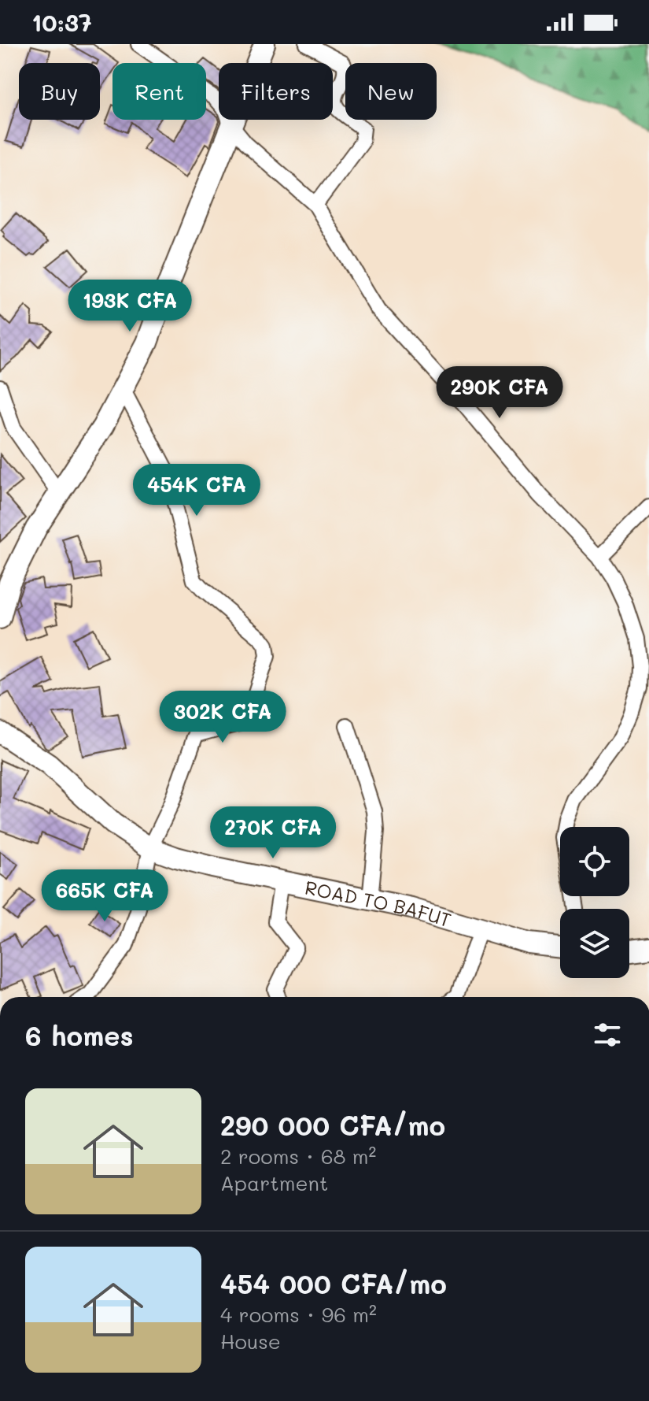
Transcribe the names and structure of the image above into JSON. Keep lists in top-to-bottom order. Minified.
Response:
{"streets":{"street":["ROAD TO BAFUT"]},"page":{"status":"10:37","chip":["Buy","Rent","Filters","New"],"price":["193K CFA","290K CFA","454K CFA","302K CFA","270K CFA","665K CFA"],"heading":"6 homes","list":[{"name":"290 000 CFA/mo","note":"2 rooms · 68 m² · Apartment"},{"name":"454 000 CFA/mo","note":"4 rooms · 96 m² · House"}]}}
